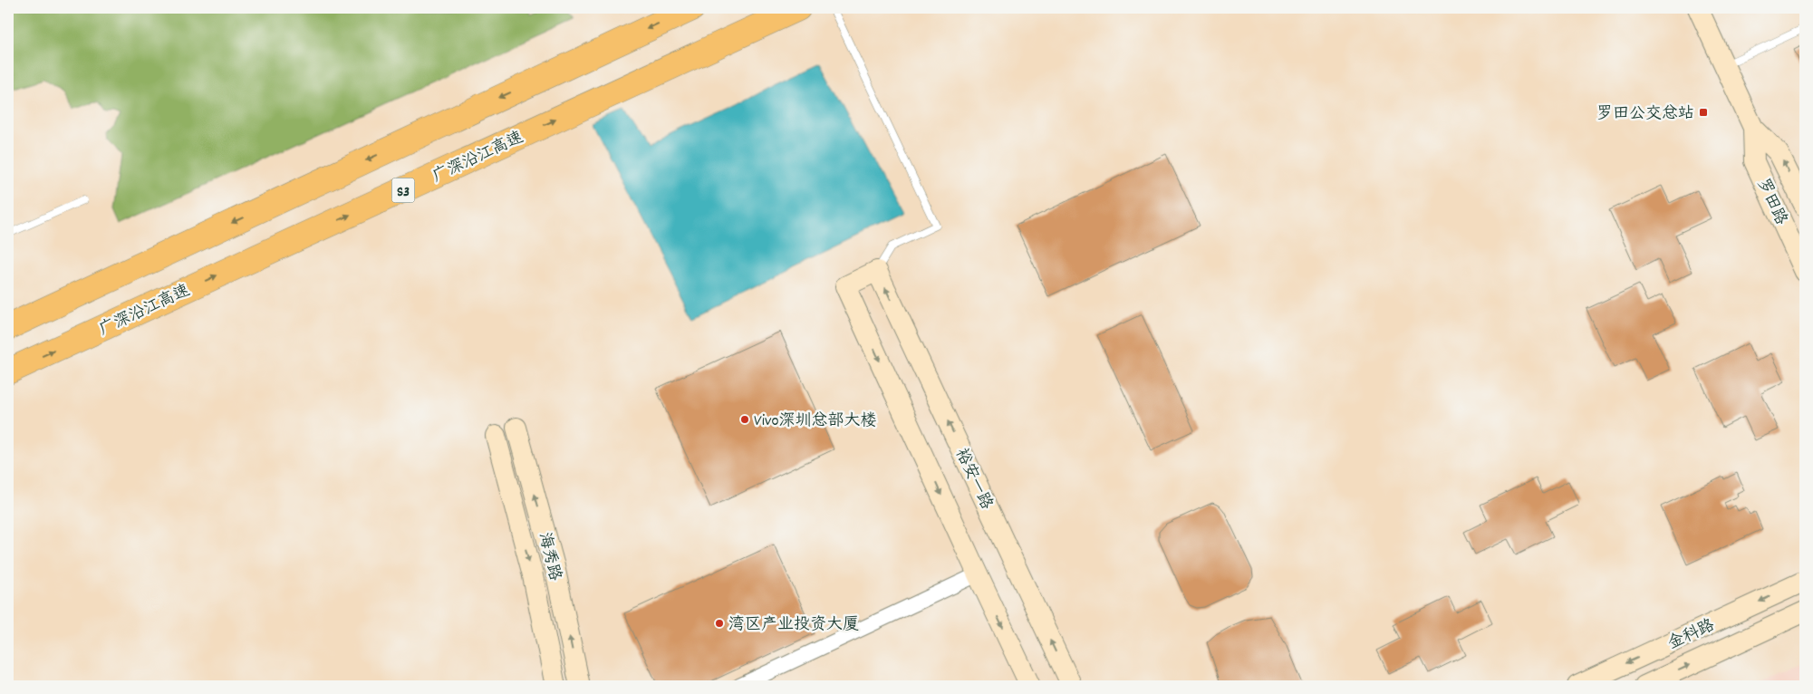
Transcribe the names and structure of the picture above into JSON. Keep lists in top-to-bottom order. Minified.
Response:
{"streets":{"highway":["广深沿江高速","S3"],"main road":["罗田路","裕安一路","海秀路","金科路"]},"places":{"transit":["罗田公交总站"],"other":["Vivo深圳总部大楼","湾区产业投资大厦"]}}
